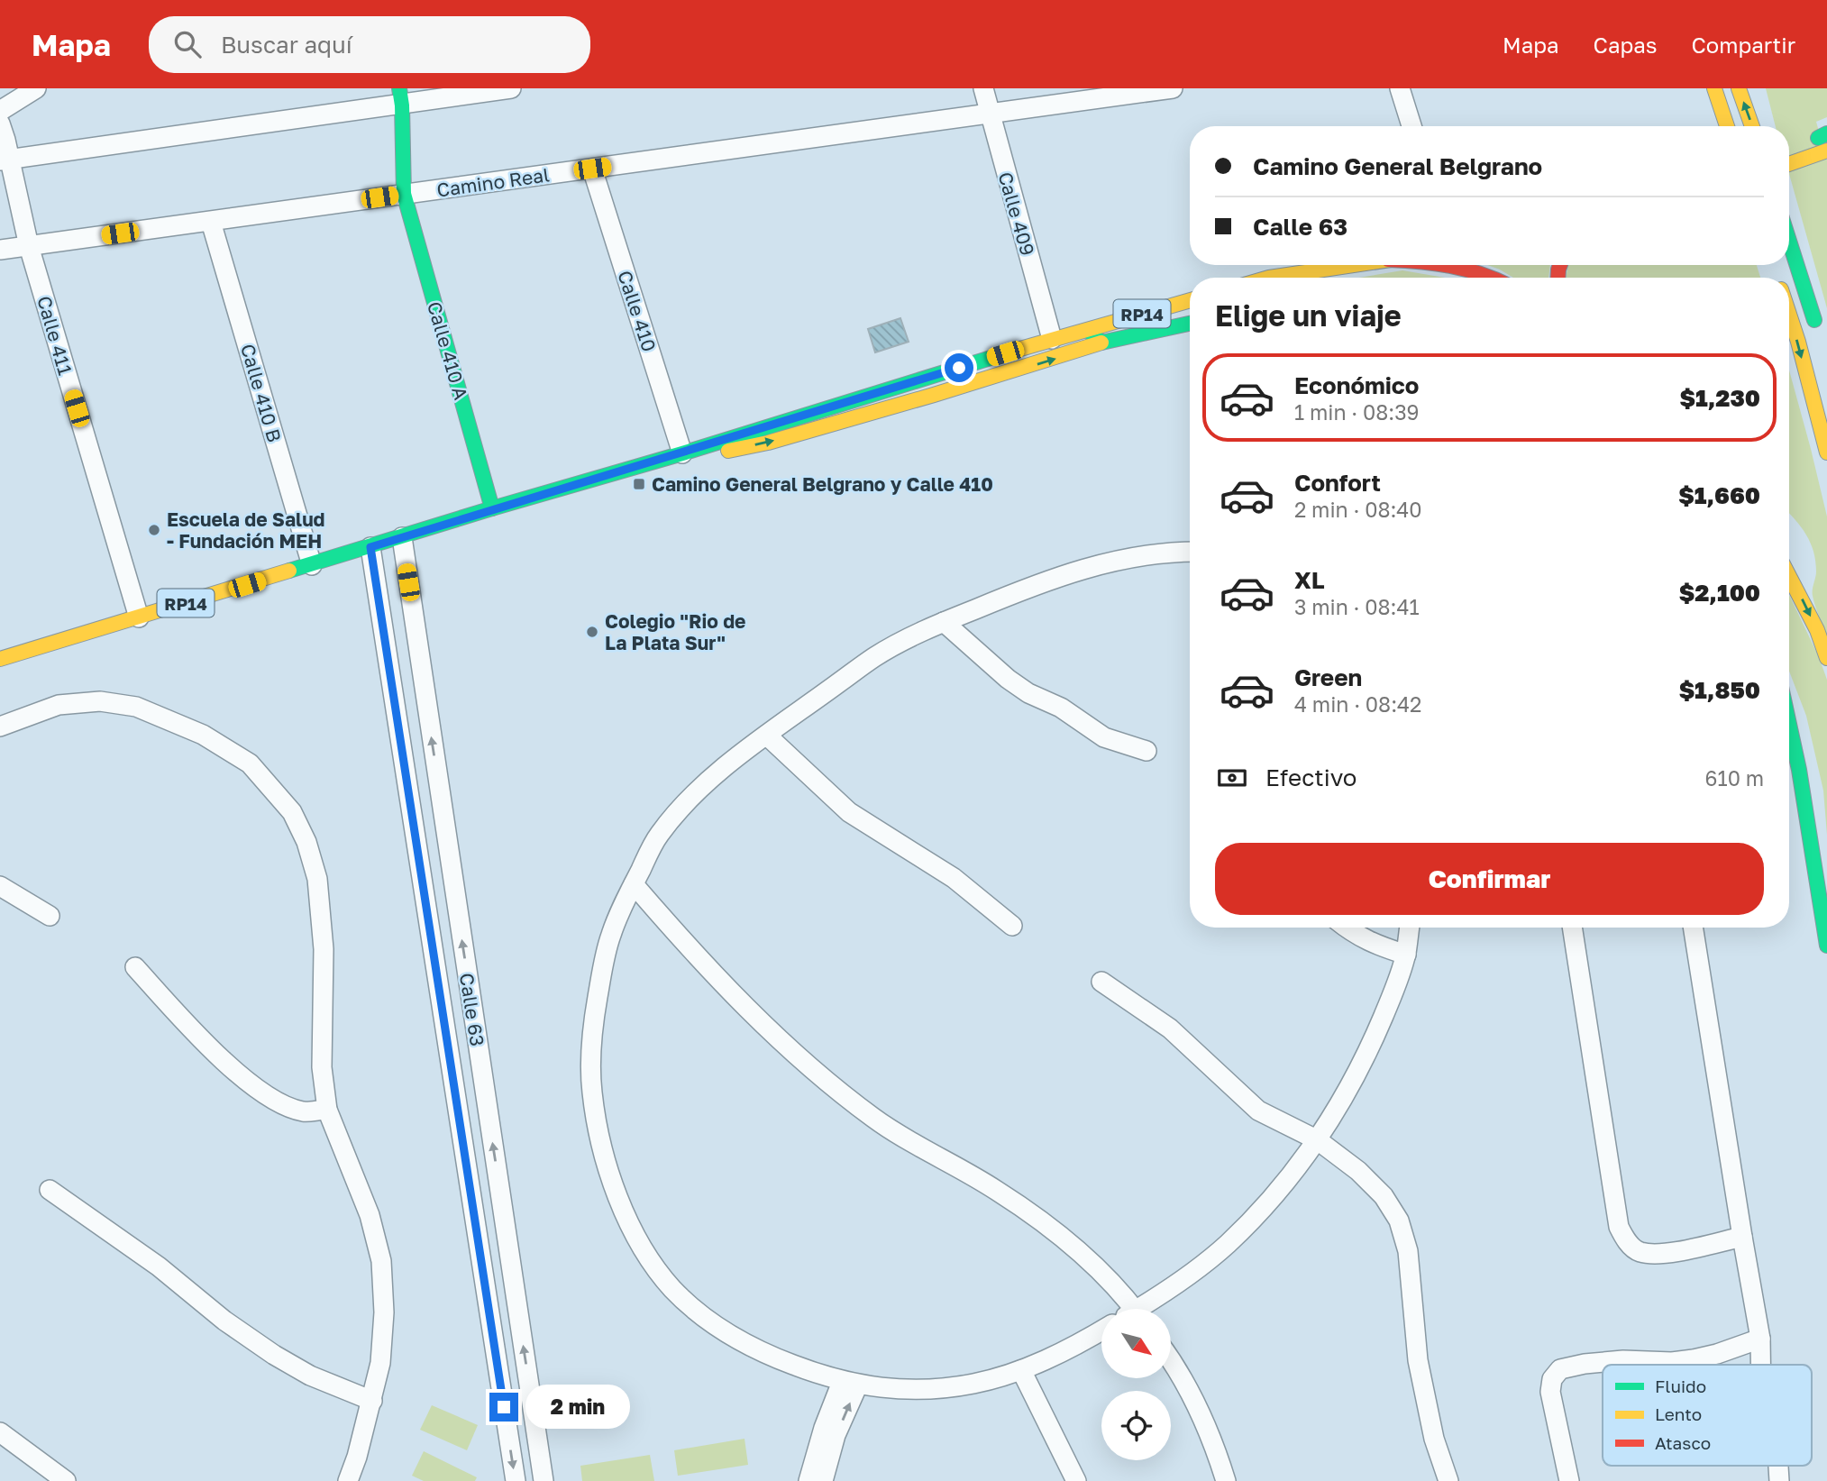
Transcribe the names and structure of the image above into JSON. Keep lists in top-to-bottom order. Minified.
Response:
{"streets":{"main road":["RP14","Calle 410 A"],"street":["Camino Real","Calle 409","Calle 410","Calle 411","Calle 410 B","Calle 63"]},"crossings":[["Camino Real","Calle 409"],["Camino Real","Calle 410"],["Camino Real","Calle 411"],["Camino Real","Calle 410 A"],["Camino Real","Calle 410 B"],["Calle 409","RP14"],["Calle 410","RP14"],["RP14","Calle 411"],["RP14","Calle 410 A"],["RP14","Calle 410 B"],["RP14","Calle 63"]],"places":{"transit":["Camino General Belgrano y Calle 410"],"other":["Escuela de Salud - Fundación MEH","Colegio \"Rio de La Plata Sur\""]},"legend":["Fluido","Lento","Atasco"],"north":"bottom right","page":{"header":"Mapa","search":"Buscar aquí","nav":["Mapa","Capas","Compartir"],"banner":["Camino General Belgrano","Calle 63"],"heading":"Elige un viaje","list":[{"name":"Económico","note":"1 min · 08:39","value":"$1,230"},{"name":"Confort","note":"2 min · 08:40","value":"$1,660"},{"name":"XL","note":"3 min · 08:41","value":"$2,100"},{"name":"Green","note":"4 min · 08:42","value":"$1,850"}],"pay":["Efectivo","610 m"],"buttons":"Confirmar","bubble":"2 min"}}
